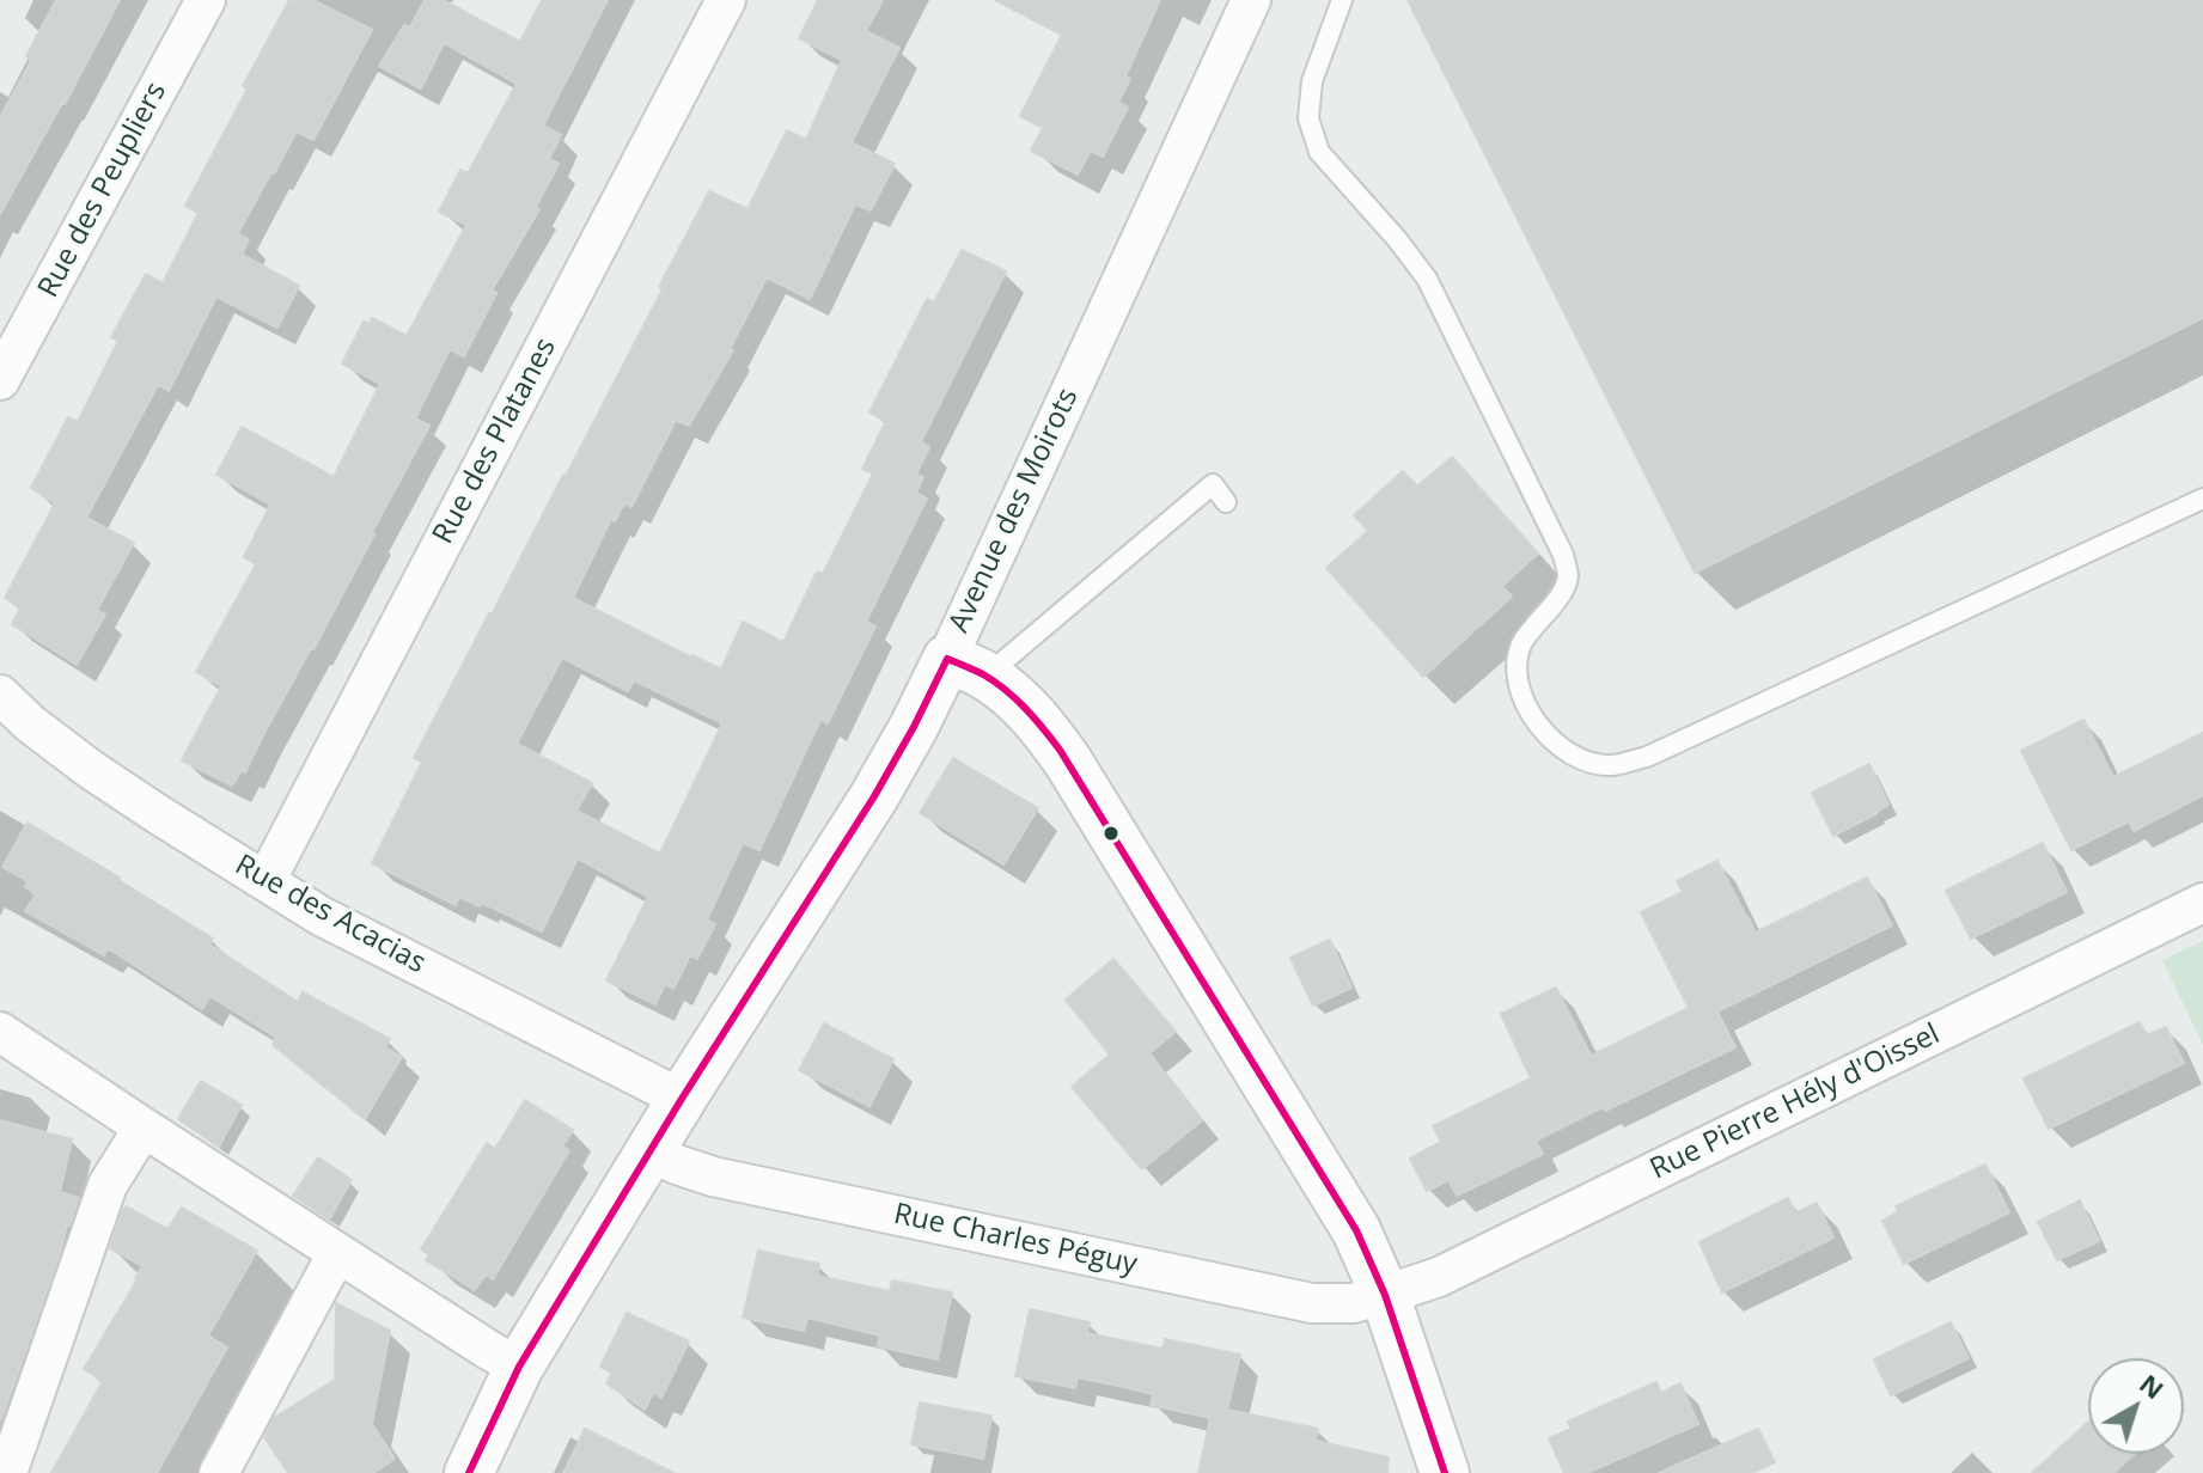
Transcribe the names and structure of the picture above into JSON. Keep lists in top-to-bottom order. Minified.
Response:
{"streets":{"street":["Rue des Peupliers","Rue des Platanes","Avenue des Moirots","Rue des Acacias","Rue Pierre Hély d'Oissel","Rue Charles Péguy"]},"crossings":[["Rue des Platanes","Rue des Acacias"],["Avenue des Moirots","Rue des Acacias"],["Avenue des Moirots","Rue Charles Péguy"],["Rue Pierre Hély d'Oissel","Rue Charles Péguy"]],"north":"top right"}
